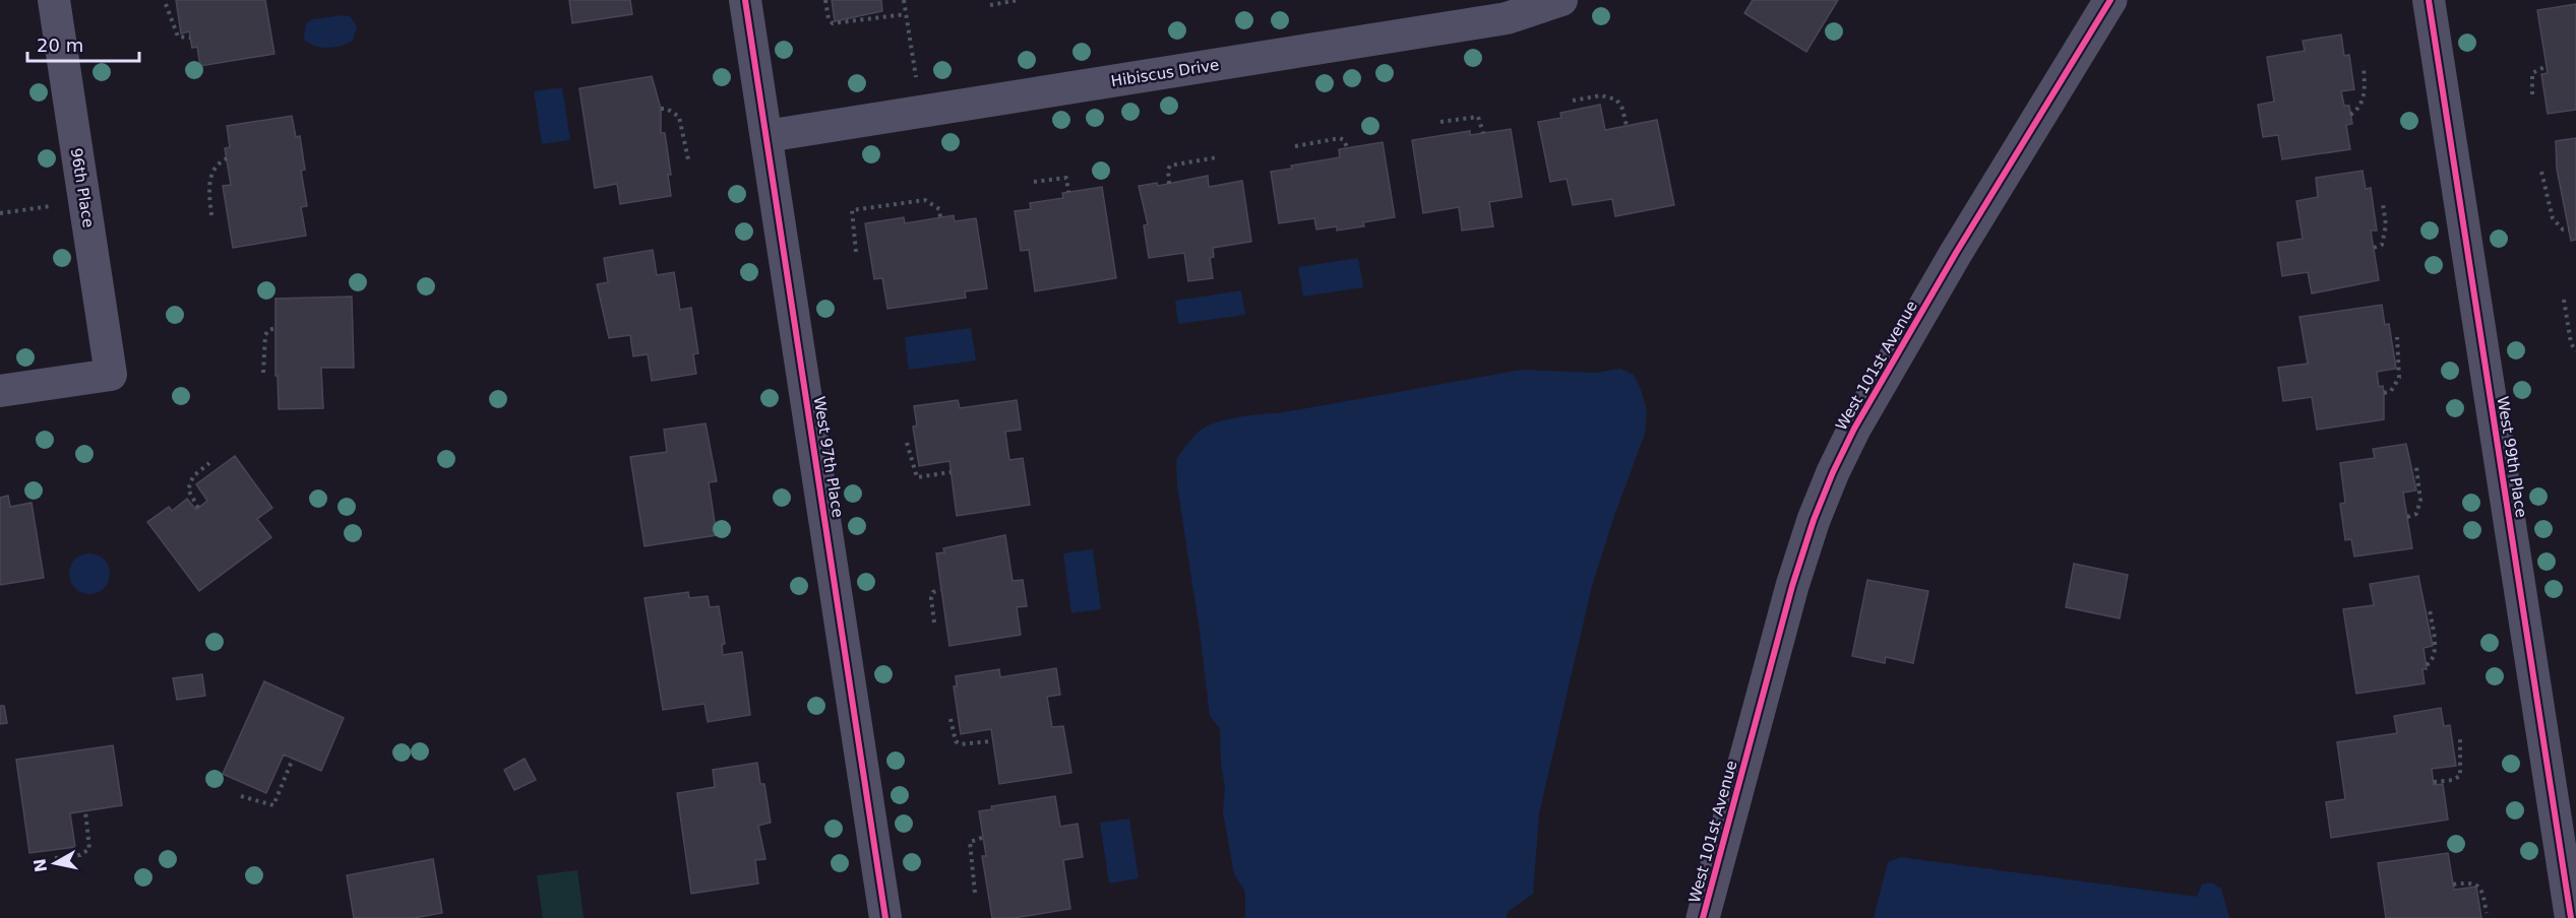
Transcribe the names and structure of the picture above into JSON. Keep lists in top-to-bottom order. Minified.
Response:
{"streets":{"street":["Hibiscus Drive","96th Place","West 101st Avenue","West 97th Place","West 99th Place"]},"crossings":[["Hibiscus Drive","West 97th Place"]],"scale_bar":"20 m","north":"left"}
